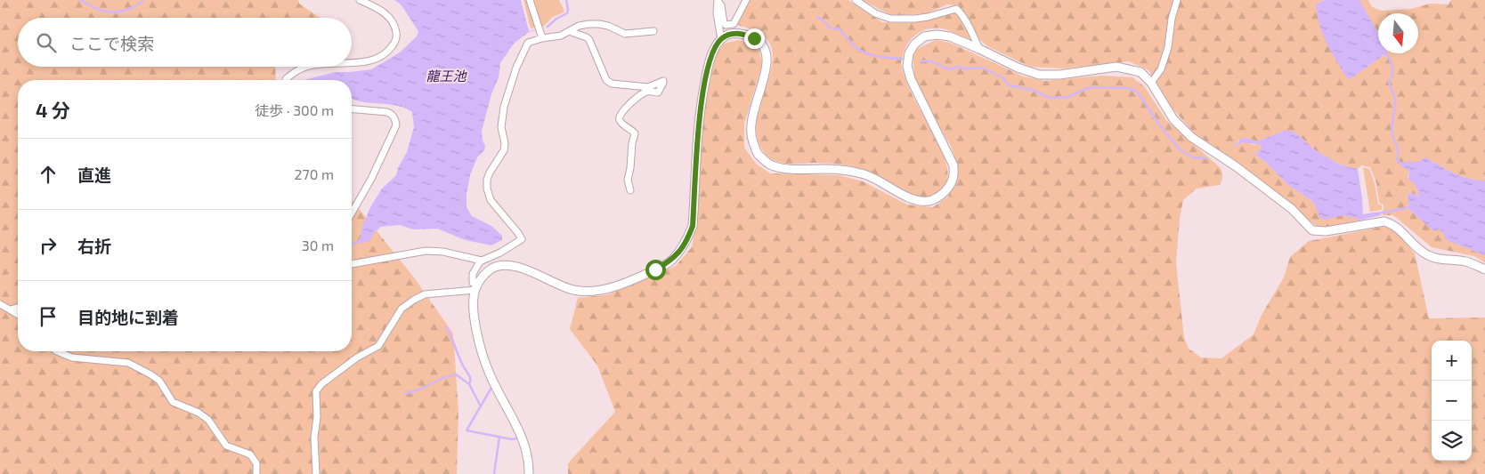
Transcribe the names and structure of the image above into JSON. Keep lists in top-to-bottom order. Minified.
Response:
{"water":["龍王池"],"north":"bottom","page":{"search":"ここで検索","heading":["4 分","徒歩 · 300 m"],"list":[["直進","270 m"],["右折","30 m"],"目的地に到着"],"map_buttons":["+","−"]}}
